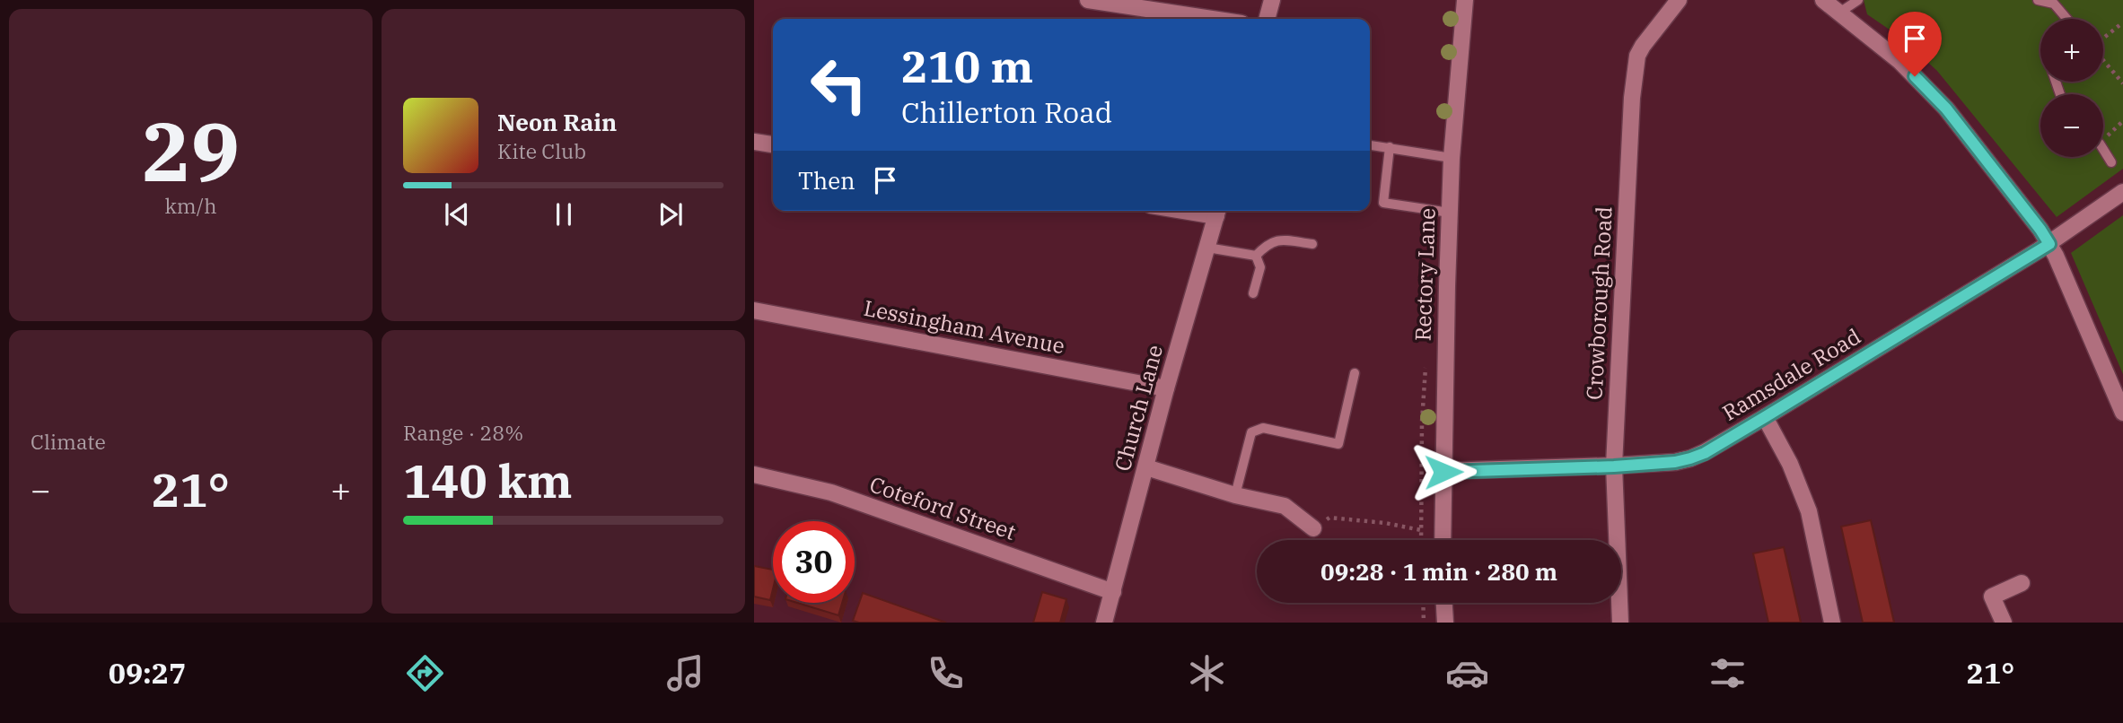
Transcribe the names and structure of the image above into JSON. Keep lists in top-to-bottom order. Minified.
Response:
{"streets":{"street":["Rectory Lane","Crowborough Road","Lessingham Avenue","Ramsdale Road","Church Lane","Coteford Street"]},"crossings":[["Rectory Lane","Ramsdale Road"],["Crowborough Road","Ramsdale Road"],["Lessingham Avenue","Church Lane"],["Church Lane","Coteford Street"]],"page":{"tile":[["29","km/h"],"Climate",["Range · 28%","140 km"]],"map_buttons":["+","−"],"turn":["210 m","Chillerton Road"],"song":["Neon Rain","Kite Club"],"then":"Then","heat":["−","21°","+"],"limit":"30","trip":"09:28 · 1 min · 280 m","tabs":["09:27","21°"]}}
